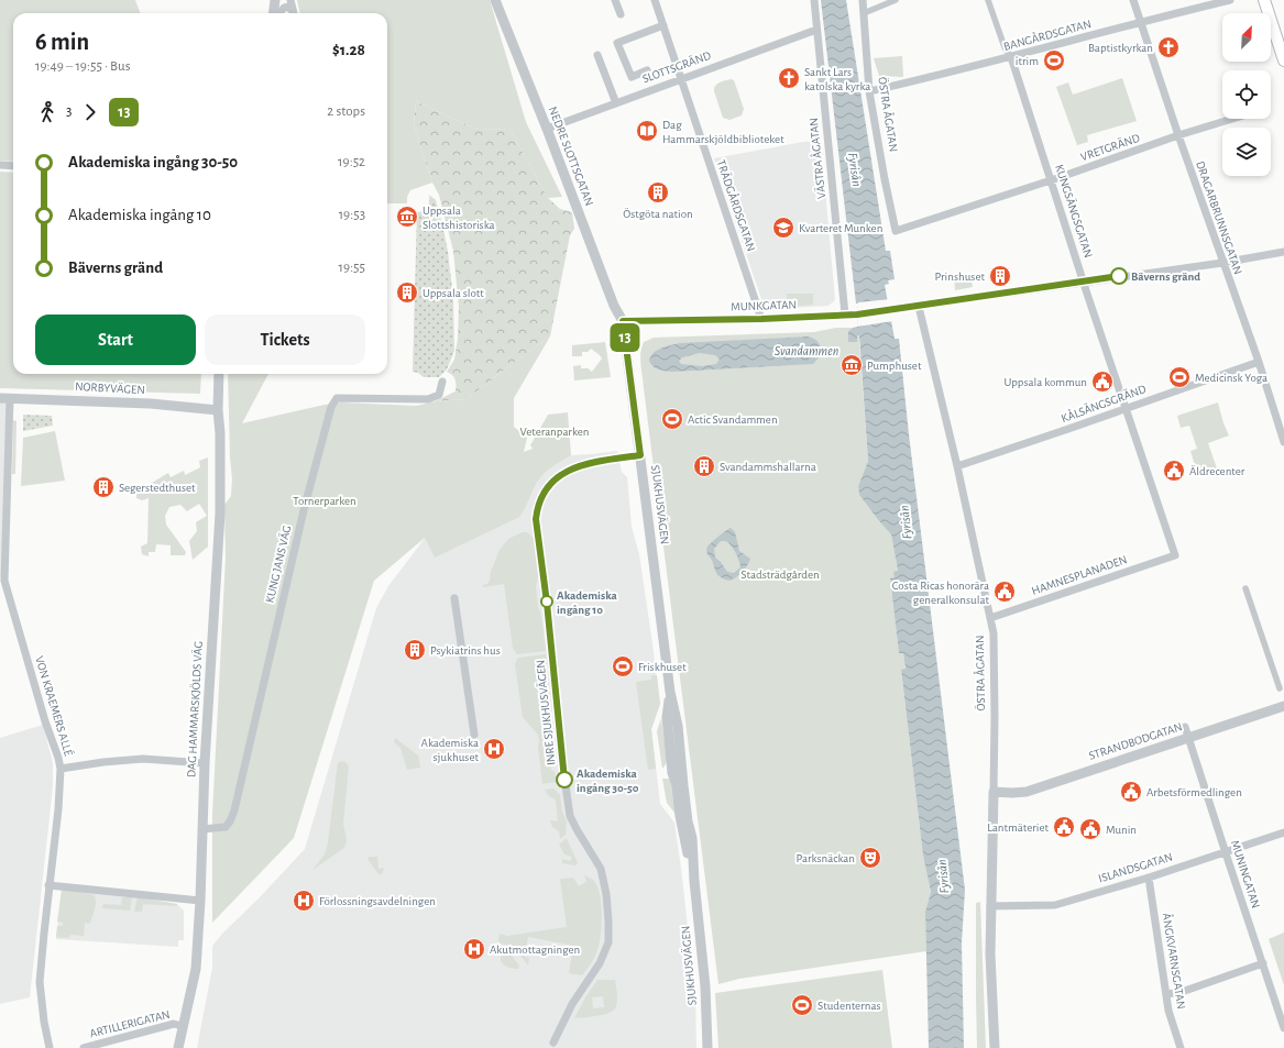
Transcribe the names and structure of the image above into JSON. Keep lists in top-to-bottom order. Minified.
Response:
{"streets":{"street":["BANGÅRDSGATAN","SLOTTSGRÄND","ÖSTRA ÅGATAN","VRETGRÄND","NEDRE SLOTTSGATAN","VÄSTRA ÅGATAN","TRÄDGÅRDSGATAN","KUNGSÄNGSGATAN","DRAGARBRUNNSGATAN","MUNKGATAN","NORBYVÄGEN","KÅLSÄNGSGRÄND","SJUKHUSVÄGEN","KUNG JANS VÄG","HAMNESPLANADEN","VON KRAEMERS ALLÉ","DAG HAMMARSKJÖLDS VÄG","INRE SJUKHUSVÄGEN","STRANDBODGATAN","ISLANDSGATAN","MUNINGATAN","ÅNGKVARNSGATAN","ARTILLERIGATAN"]},"crossings":[["BANGÅRDSGATAN","ÖSTRA ÅGATAN"],["BANGÅRDSGATAN","KUNGSÄNGSGATAN"],["BANGÅRDSGATAN","DRAGARBRUNNSGATAN"],["SLOTTSGRÄND","NEDRE SLOTTSGATAN"],["SLOTTSGRÄND","VÄSTRA ÅGATAN"],["SLOTTSGRÄND","TRÄDGÅRDSGATAN"],["ÖSTRA ÅGATAN","VRETGRÄND"],["ÖSTRA ÅGATAN","MUNKGATAN"],["ÖSTRA ÅGATAN","KÅLSÄNGSGRÄND"],["ÖSTRA ÅGATAN","HAMNESPLANADEN"],["ÖSTRA ÅGATAN","STRANDBODGATAN"],["ÖSTRA ÅGATAN","ISLANDSGATAN"],["VRETGRÄND","KUNGSÄNGSGATAN"],["VRETGRÄND","DRAGARBRUNNSGATAN"],["NEDRE SLOTTSGATAN","MUNKGATAN"],["NEDRE SLOTTSGATAN","SJUKHUSVÄGEN"],["VÄSTRA ÅGATAN","MUNKGATAN"],["TRÄDGÅRDSGATAN","MUNKGATAN"],["KUNGSÄNGSGATAN","KÅLSÄNGSGRÄND"],["KUNGSÄNGSGATAN","HAMNESPLANADEN"],["DRAGARBRUNNSGATAN","KÅLSÄNGSGRÄND"],["MUNKGATAN","SJUKHUSVÄGEN"],["NORBYVÄGEN","VON KRAEMERS ALLÉ"],["NORBYVÄGEN","DAG HAMMARSKJÖLDS VÄG"],["SJUKHUSVÄGEN","INRE SJUKHUSVÄGEN"],["KUNG JANS VÄG","DAG HAMMARSKJÖLDS VÄG"],["DAG HAMMARSKJÖLDS VÄG","ARTILLERIGATAN"],["STRANDBODGATAN","MUNINGATAN"],["ISLANDSGATAN","MUNINGATAN"],["ISLANDSGATAN","ÅNGKVARNSGATAN"]],"water":["Fyrisån","Svandammen"],"parks":["Veteranparken","Tornerparken","Stadsträdgården"],"places":{"church":["Baptistkyrkan","Sankt Lars katolska kyrka"],"sports":["itrim","Medicinsk Yoga","Actic Svandammen","Friskhuset","Studenternas"],"library":["Dag Hammarskjöldbiblioteket"],"building":["Östgöta nation","Prinshuset","Uppsala slott","Svandammshallarna","Segerstedthuset","Psykiatrins hus"],"museum":["Uppsala Slottshistoriska","Pumphuset"],"school or university":["Kvarteret Munken"],"other":["Bäverns gränd","Akademiska ingång 10","Akademiska ingång 30-50"],"public building":["Uppsala kommun","Äldrecenter","Costa Ricas honorära generalkonsulat","Arbetsförmedlingen","Lantmäteriet","Munin"],"hospital":["Akademiska sjukhuset","Förlossningsavdelningen","Akutmottagningen"],"theatre":["Parksnäckan"]},"lines":["bus line 13"],"north":"top right","page":{"on_map":"13","heading":["6 min","19:49 – 19:55 · Bus","$1.28"],"legs":["3","13","2 stops"],"list":[{"name":"Akademiska ingång 30-50","value":"19:52"},{"name":"Akademiska ingång 10","value":"19:53"},{"name":"Bäverns gränd","value":"19:55"}],"buttons":["Start","Tickets"]}}
